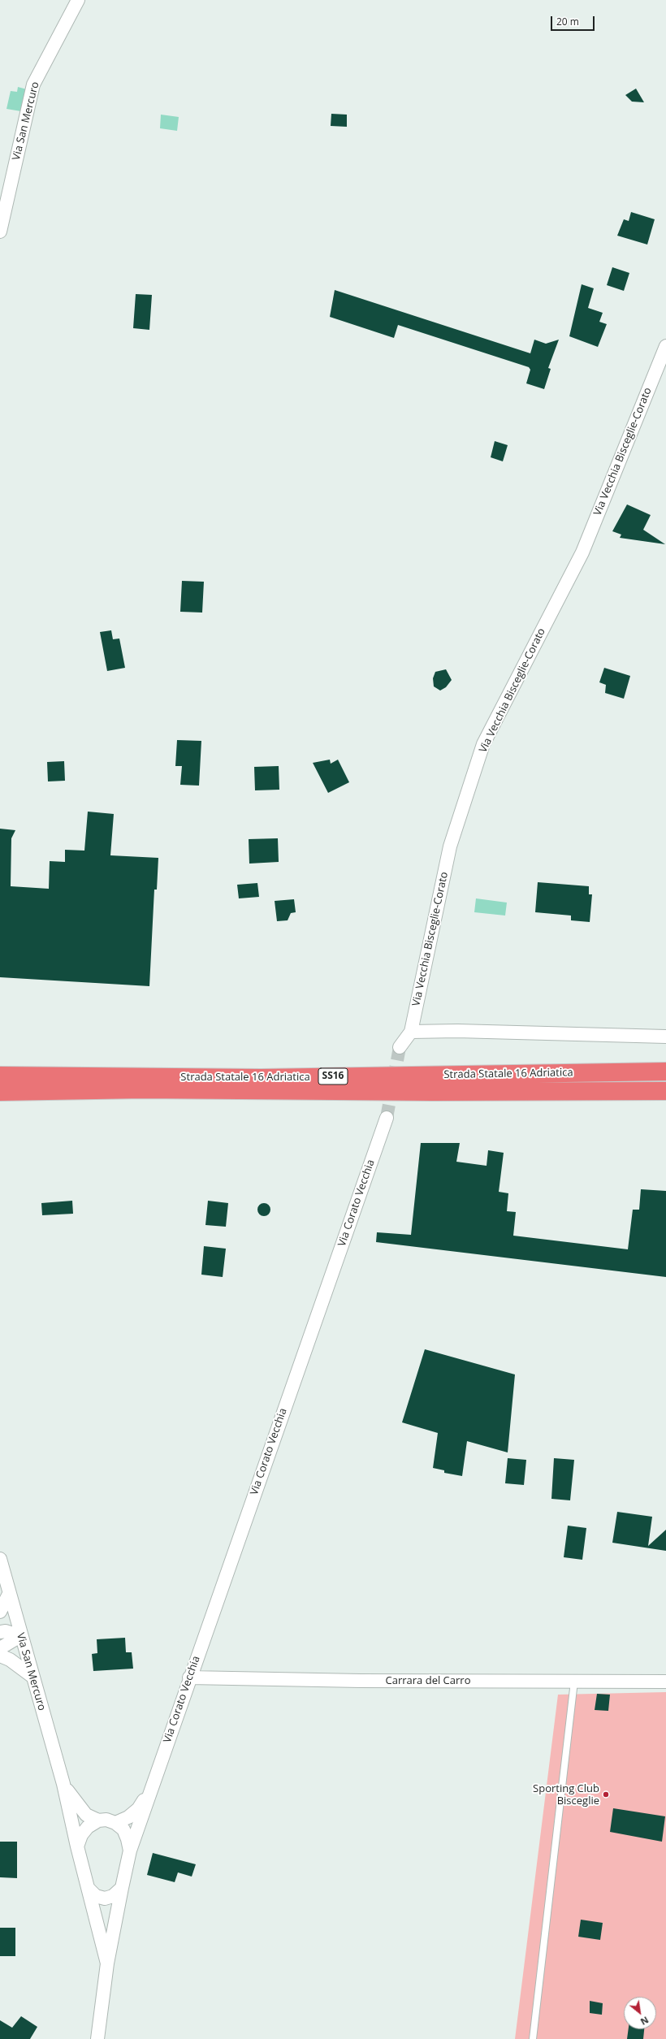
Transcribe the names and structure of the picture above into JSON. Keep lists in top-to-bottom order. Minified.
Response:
{"streets":{"highway":["Strada Statale 16 Adriatica","SS16"],"street":["Via San Mercuro","Via Vecchia Bisceglie-Corato","Via Corato Vecchia","Carrara del Carro"]},"crossings":[["Via San Mercuro","Via Corato Vecchia"],["Via Corato Vecchia","Carrara del Carro"]],"places":["Sporting Club Bisceglie"],"scale_bar":"20 m","north":"bottom right"}
